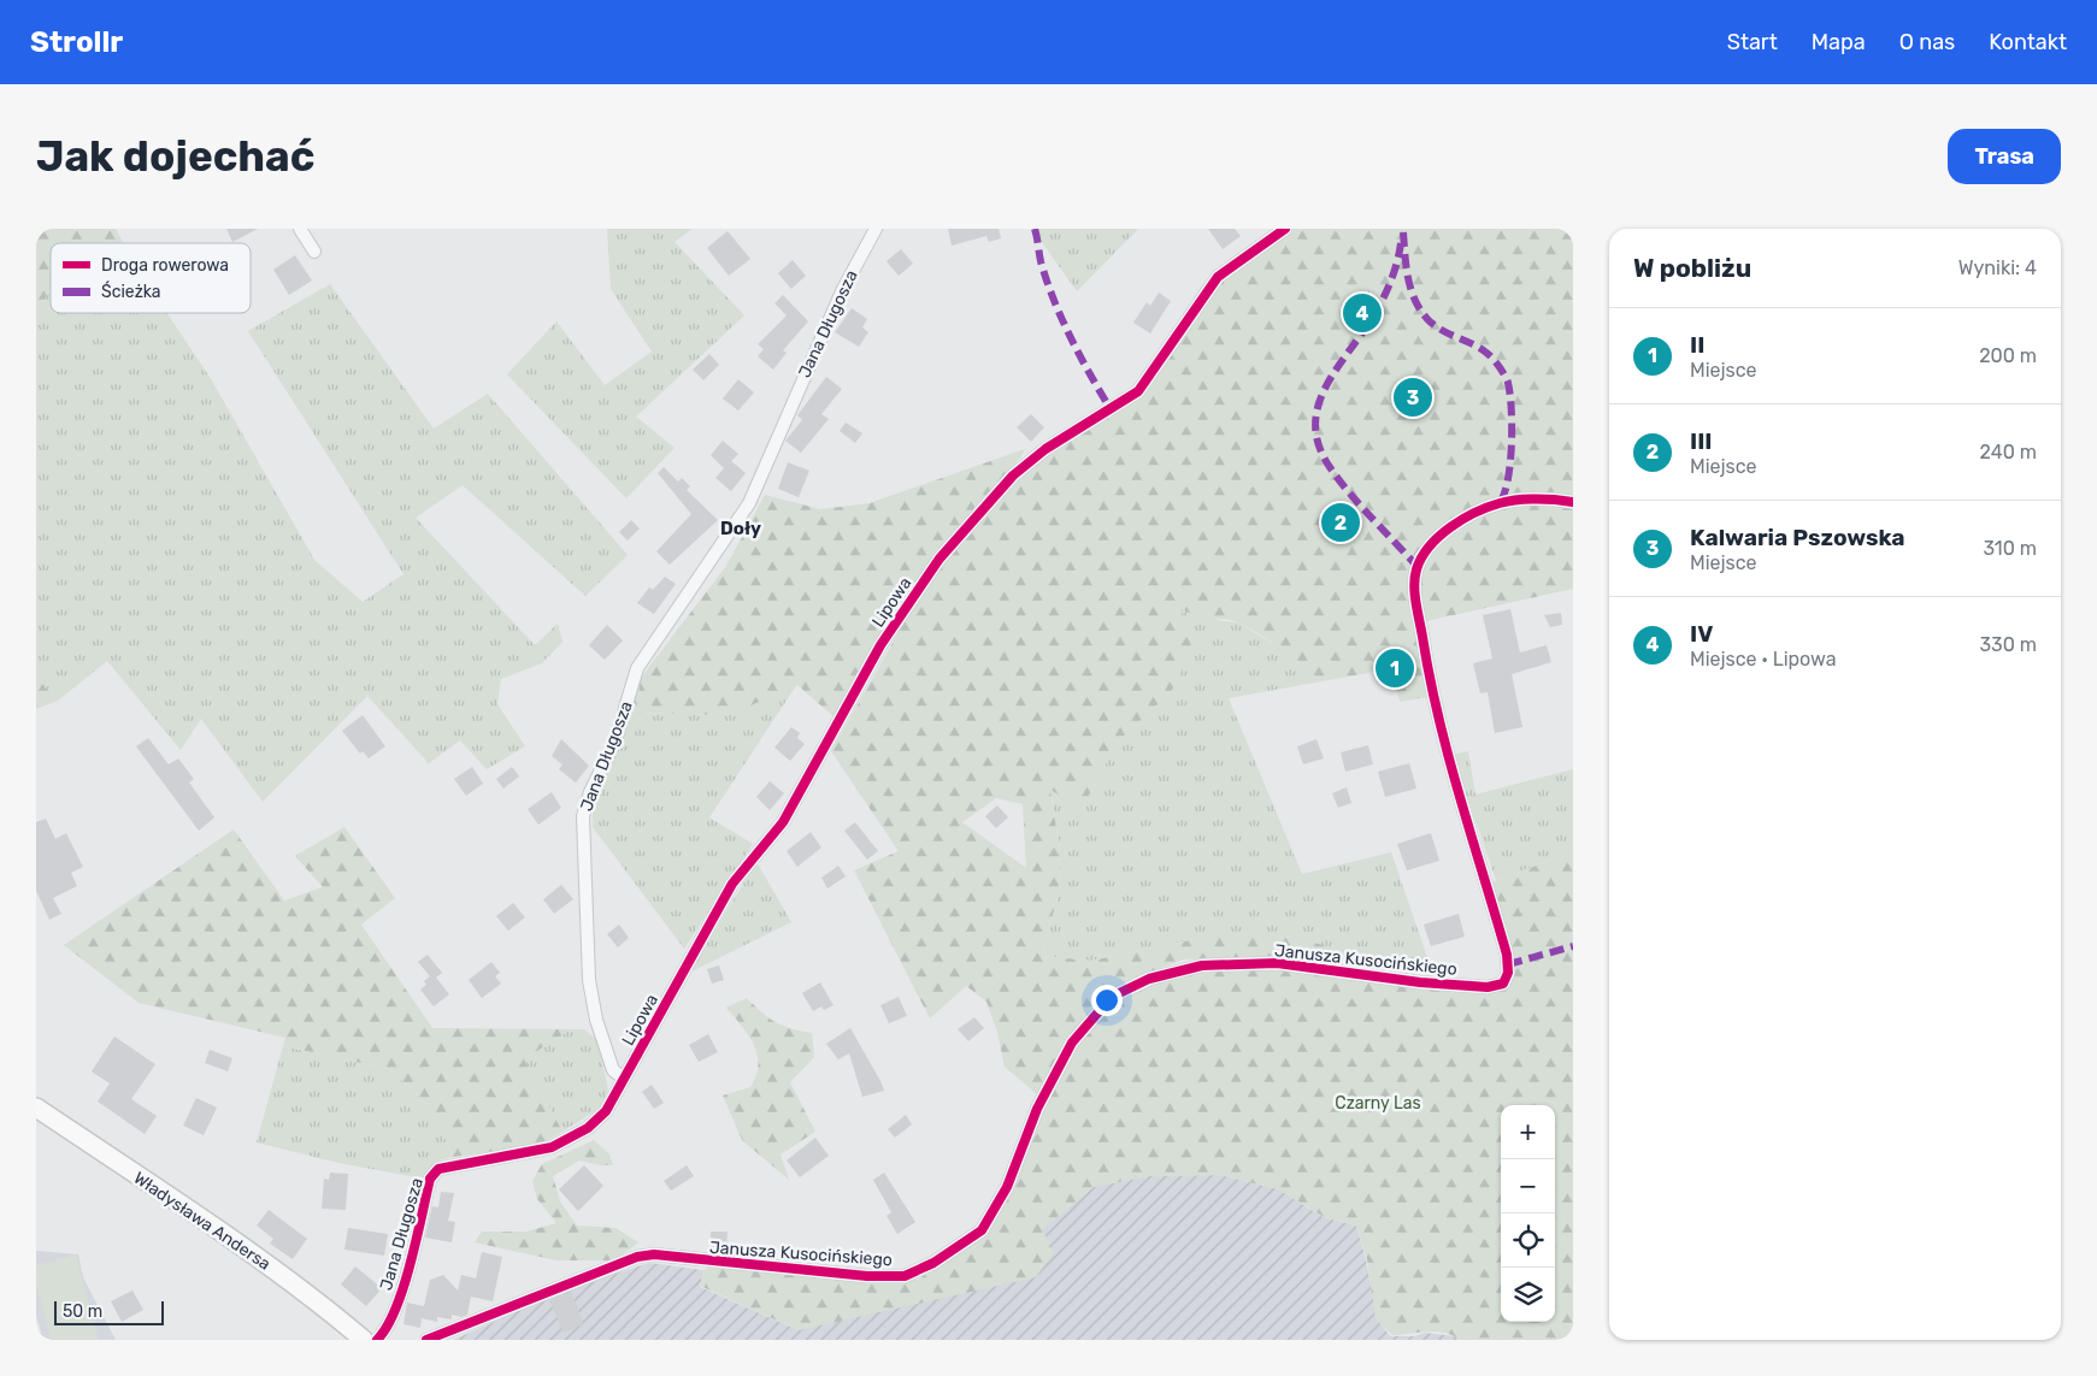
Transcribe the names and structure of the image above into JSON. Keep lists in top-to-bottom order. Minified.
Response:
{"streets":{"main road":["Władysława Andersa"],"street":["Jana Długosza","Lipowa","Janusza Kusocińskiego"]},"crossings":[["Jana Długosza","Lipowa"]],"districts":["Doły"],"parks":["Czarny Las"],"legend":["Droga rowerowa","Ścieżka"],"scale_bar":"50 m","page":{"header":"Strollr","nav":["Start","Mapa","O nas","Kontakt"],"buttons":"Trasa","title":"Jak dojechać","heading":["W pobliżu","Wyniki: 4"],"pins":["4","3","2","1"],"list":[{"mark":"1","name":"II","note":"Miejsce","value":"200 m"},{"mark":"2","name":"III","note":"Miejsce","value":"240 m"},{"mark":"3","name":"Kalwaria Pszowska","note":"Miejsce","value":"310 m"},{"mark":"4","name":"IV","note":"Miejsce · Lipowa","value":"330 m"}],"map_buttons":["+","−"],"scale":"50 m"}}
